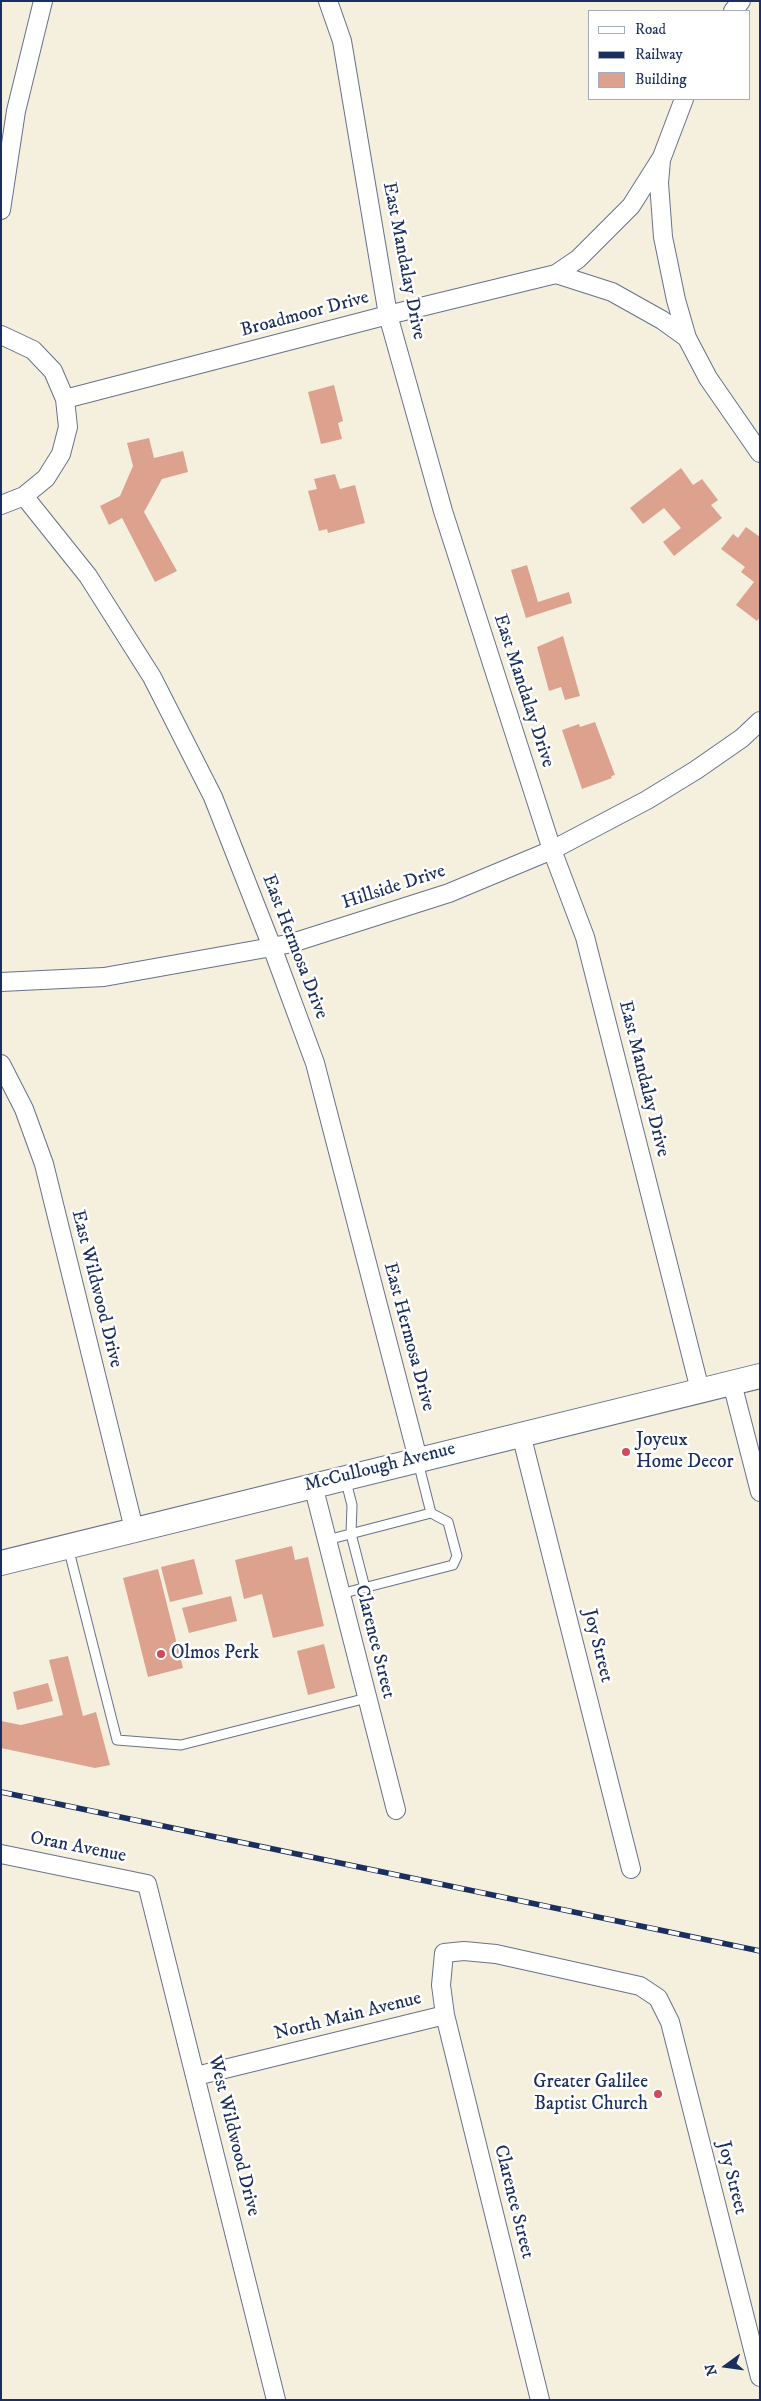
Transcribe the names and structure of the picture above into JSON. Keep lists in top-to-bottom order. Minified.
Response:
{"streets":{"main road":["McCullough Avenue"],"street":["East Mandalay Drive","Broadmoor Drive","Hillside Drive","East Hermosa Drive","East Wildwood Drive","Clarence Street","Joy Street","Oran Avenue","North Main Avenue","West Wildwood Drive"]},"crossings":[["East Mandalay Drive","Broadmoor Drive"],["East Mandalay Drive","Hillside Drive"],["East Mandalay Drive","McCullough Avenue"],["Hillside Drive","East Hermosa Drive"],["East Hermosa Drive","McCullough Avenue"],["East Wildwood Drive","McCullough Avenue"],["McCullough Avenue","Clarence Street"],["McCullough Avenue","Joy Street"],["Clarence Street","North Main Avenue"],["Joy Street","North Main Avenue"],["Oran Avenue","West Wildwood Drive"],["North Main Avenue","West Wildwood Drive"]],"places":["Joyeux Home Decor","Olmos Perk","Greater Galilee Baptist Church"],"legend":["Road","Railway","Building"],"north":"left"}
